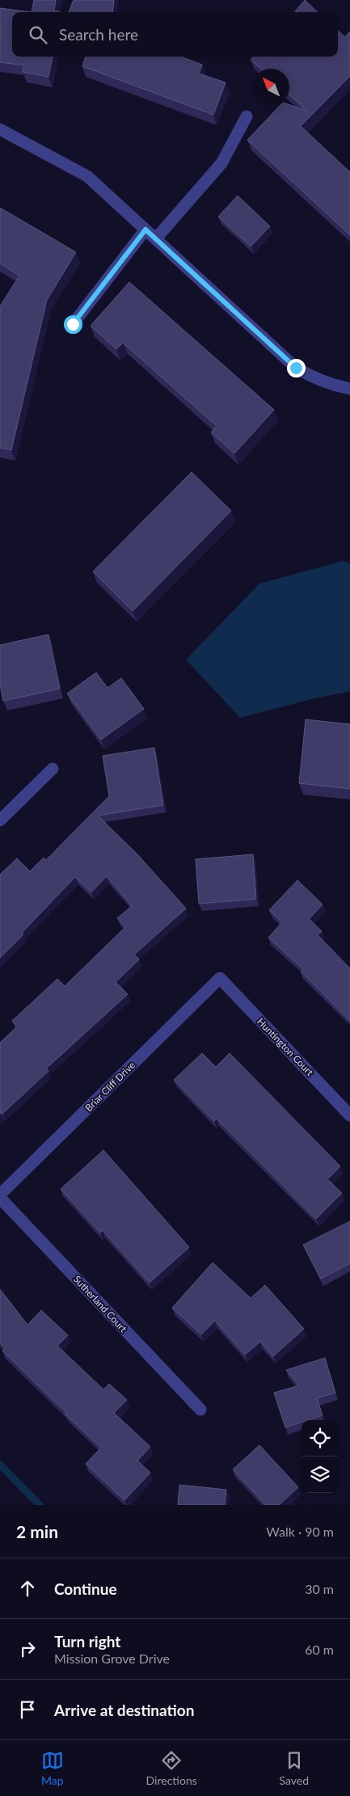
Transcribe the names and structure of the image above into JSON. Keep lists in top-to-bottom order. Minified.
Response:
{"streets":{"street":["Huntington Court","Briar Cliff Drive","Sutherland Court"]},"crossings":[["Huntington Court","Briar Cliff Drive"]],"north":"top left","page":{"search":"Search here","heading":["2 min","Walk · 90 m"],"list":[["Continue","30 m"],["Turn right","Mission Grove Drive","60 m"],"Arrive at destination"],"nav":["Map","Directions","Saved"]}}
